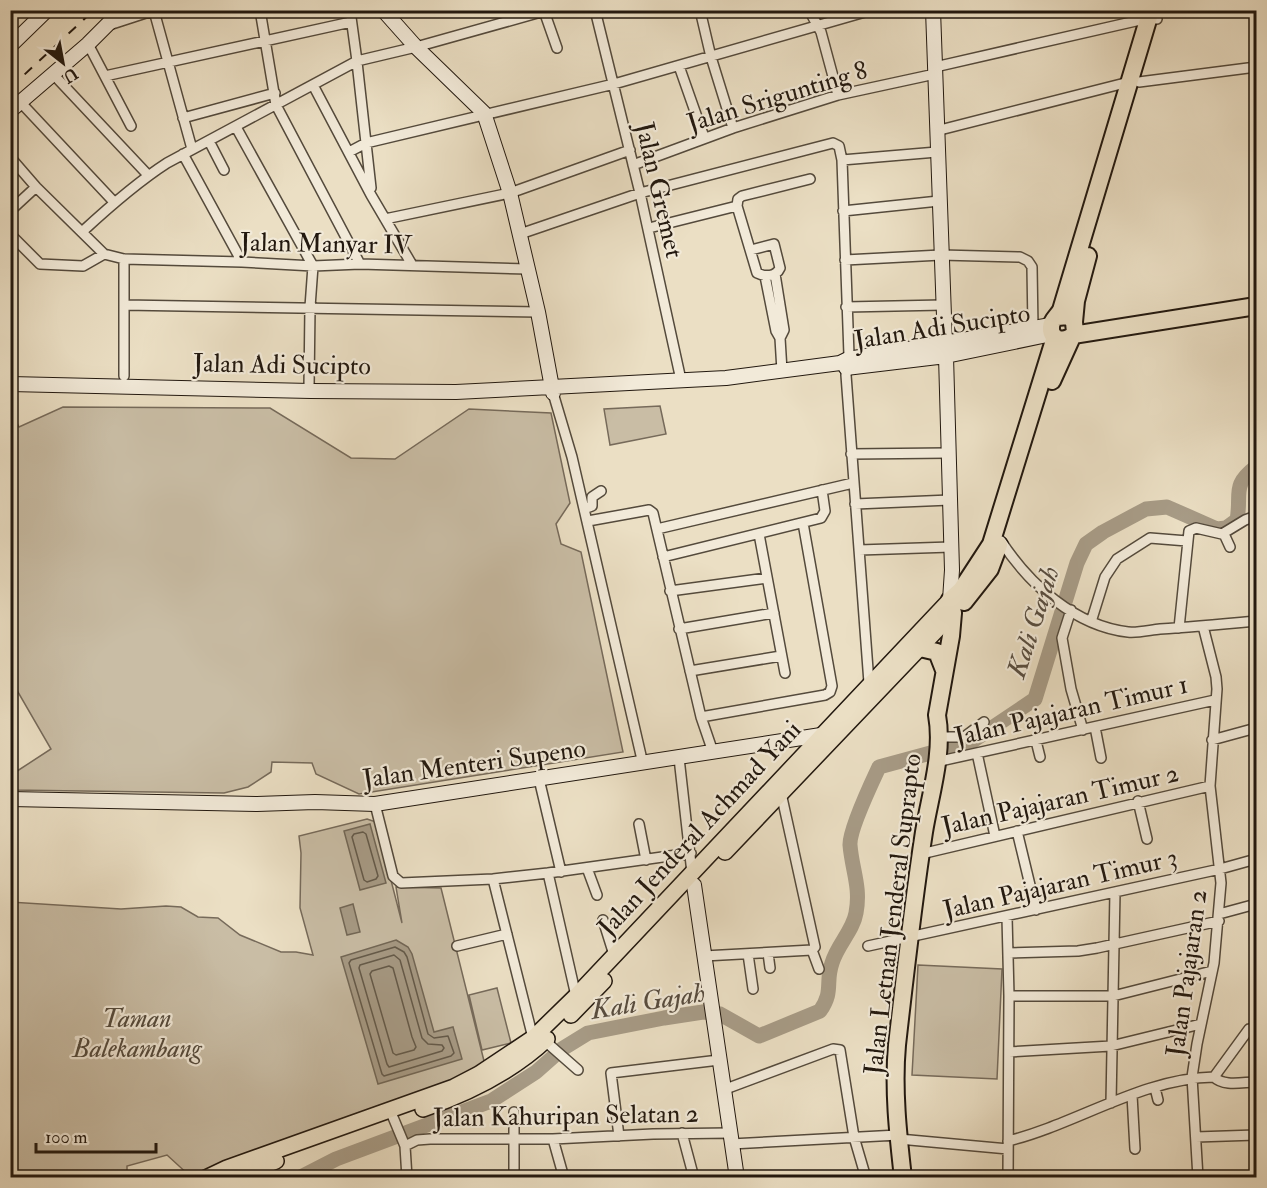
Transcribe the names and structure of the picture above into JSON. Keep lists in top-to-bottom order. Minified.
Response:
{"streets":{"highway":["Jalan Adi Sucipto","Jalan Jenderal Achmad Yani","Jalan Letnan Jenderal Suprapto"],"main road":["Jalan Menteri Supeno"],"street":["Jalan Srigunting 8","Jalan Gremet","Jalan Manyar IV","Jalan Pajajaran Timur 1","Jalan Pajajaran Timur 2","Jalan Pajajaran Timur 3","Jalan Pajajaran 2","Jalan Kahuripan Selatan 2"]},"crossings":[["Jalan Srigunting 8","Jalan Gremet"],["Jalan Srigunting 8","Jalan Jenderal Achmad Yani"],["Jalan Gremet","Jalan Adi Sucipto"],["Jalan Adi Sucipto","Jalan Jenderal Achmad Yani"],["Jalan Pajajaran Timur 1","Jalan Letnan Jenderal Suprapto"],["Jalan Pajajaran Timur 1","Jalan Pajajaran 2"],["Jalan Menteri Supeno","Jalan Jenderal Achmad Yani"],["Jalan Pajajaran Timur 2","Jalan Letnan Jenderal Suprapto"],["Jalan Pajajaran Timur 2","Jalan Pajajaran 2"],["Jalan Jenderal Achmad Yani","Jalan Letnan Jenderal Suprapto"],["Jalan Pajajaran Timur 3","Jalan Letnan Jenderal Suprapto"],["Jalan Pajajaran Timur 3","Jalan Pajajaran 2"],["Jalan Letnan Jenderal Suprapto","Jalan Kahuripan Selatan 2"]],"water":["Kali Gajah"],"parks":["Taman Balekambang"],"scale_bar":"100 m","north":"bottom right"}
